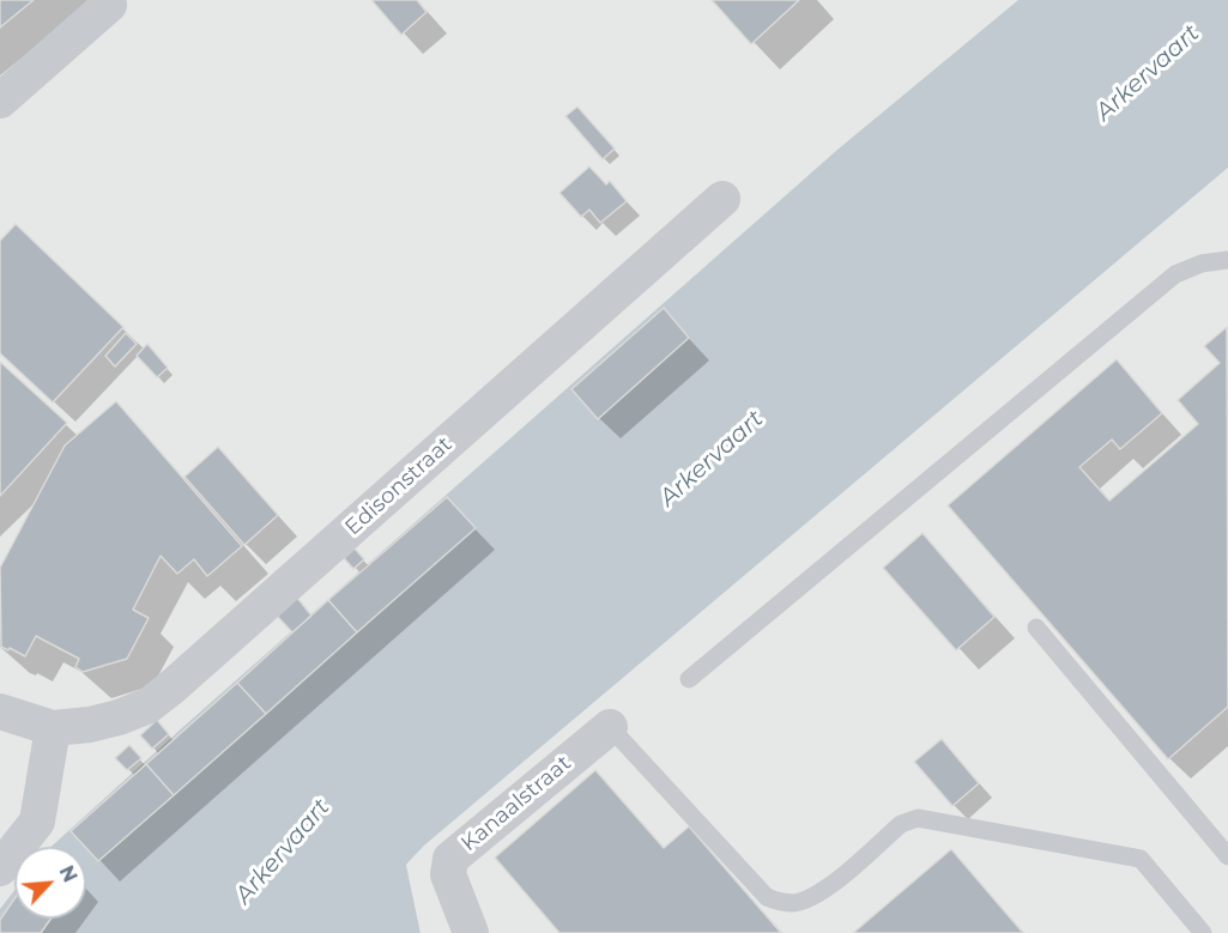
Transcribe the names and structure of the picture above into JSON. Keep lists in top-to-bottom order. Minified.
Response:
{"streets":{"street":["Edisonstraat","Kanaalstraat"]},"water":["Arkervaart"],"north":"top right"}
